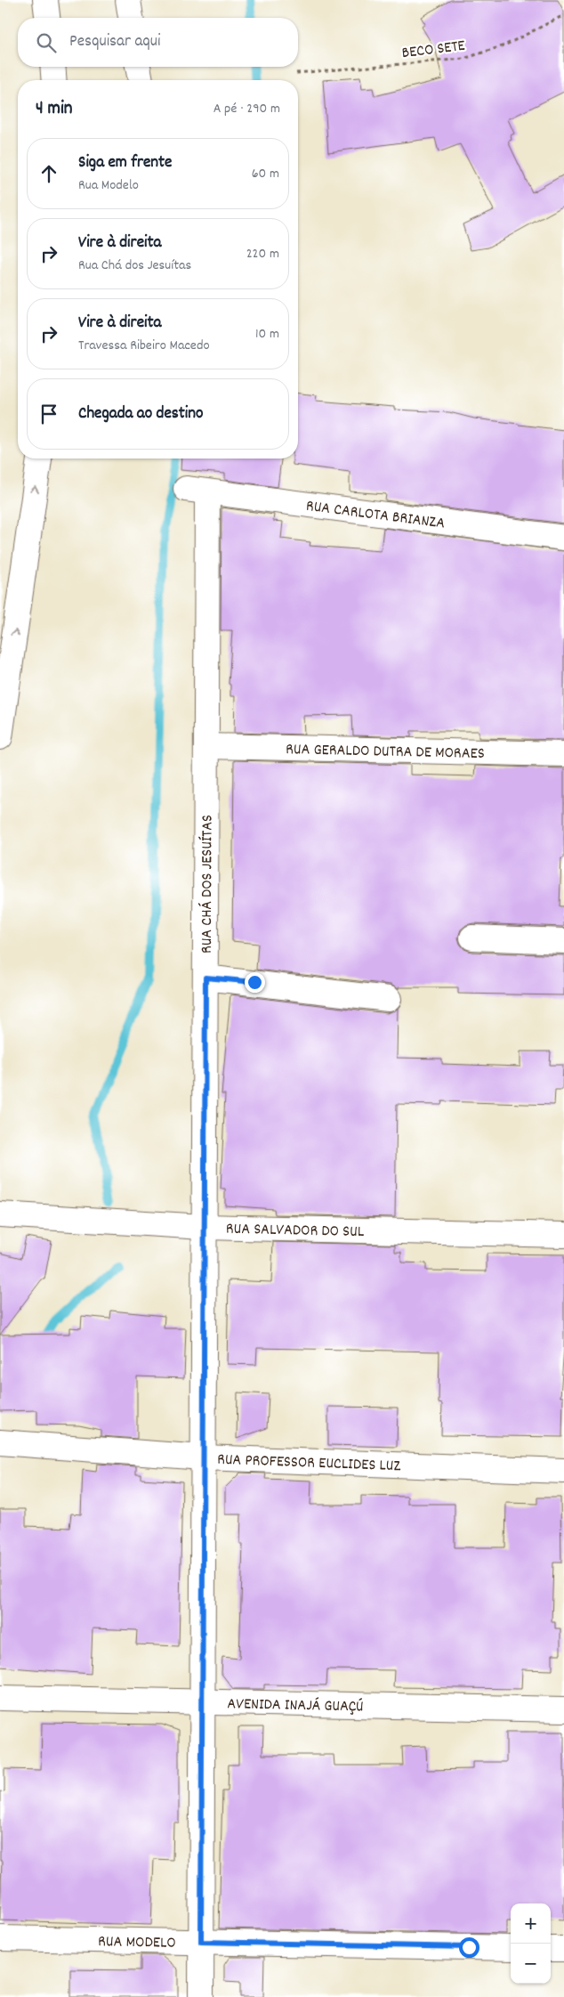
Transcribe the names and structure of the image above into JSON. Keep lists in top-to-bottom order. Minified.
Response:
{"streets":{"street":["RUA CARLOTA BRIANZA","RUA GERALDO DUTRA DE MORAES","RUA CHÁ DOS JESUÍTAS","RUA SALVADOR DO SUL","RUA PROFESSOR EUCLIDES LUZ","AVENIDA INAJÁ GUAÇÚ","RUA MODELO"],"path":["BECO SETE"]},"crossings":[["RUA CARLOTA BRIANZA","RUA CHÁ DOS JESUÍTAS"],["RUA GERALDO DUTRA DE MORAES","RUA CHÁ DOS JESUÍTAS"],["RUA CHÁ DOS JESUÍTAS","RUA SALVADOR DO SUL"],["RUA CHÁ DOS JESUÍTAS","RUA PROFESSOR EUCLIDES LUZ"],["RUA CHÁ DOS JESUÍTAS","AVENIDA INAJÁ GUAÇÚ"],["RUA CHÁ DOS JESUÍTAS","RUA MODELO"]],"page":{"search":"Pesquisar aqui","heading":["4 min","A pé · 290 m"],"list":[["Siga em frente","Rua Modelo","60 m"],["Vire à direita","Rua Chá dos Jesuítas","220 m"],["Vire à direita","Travessa Ribeiro Macedo","10 m"],"Chegada ao destino"],"map_buttons":["+","−"]}}
